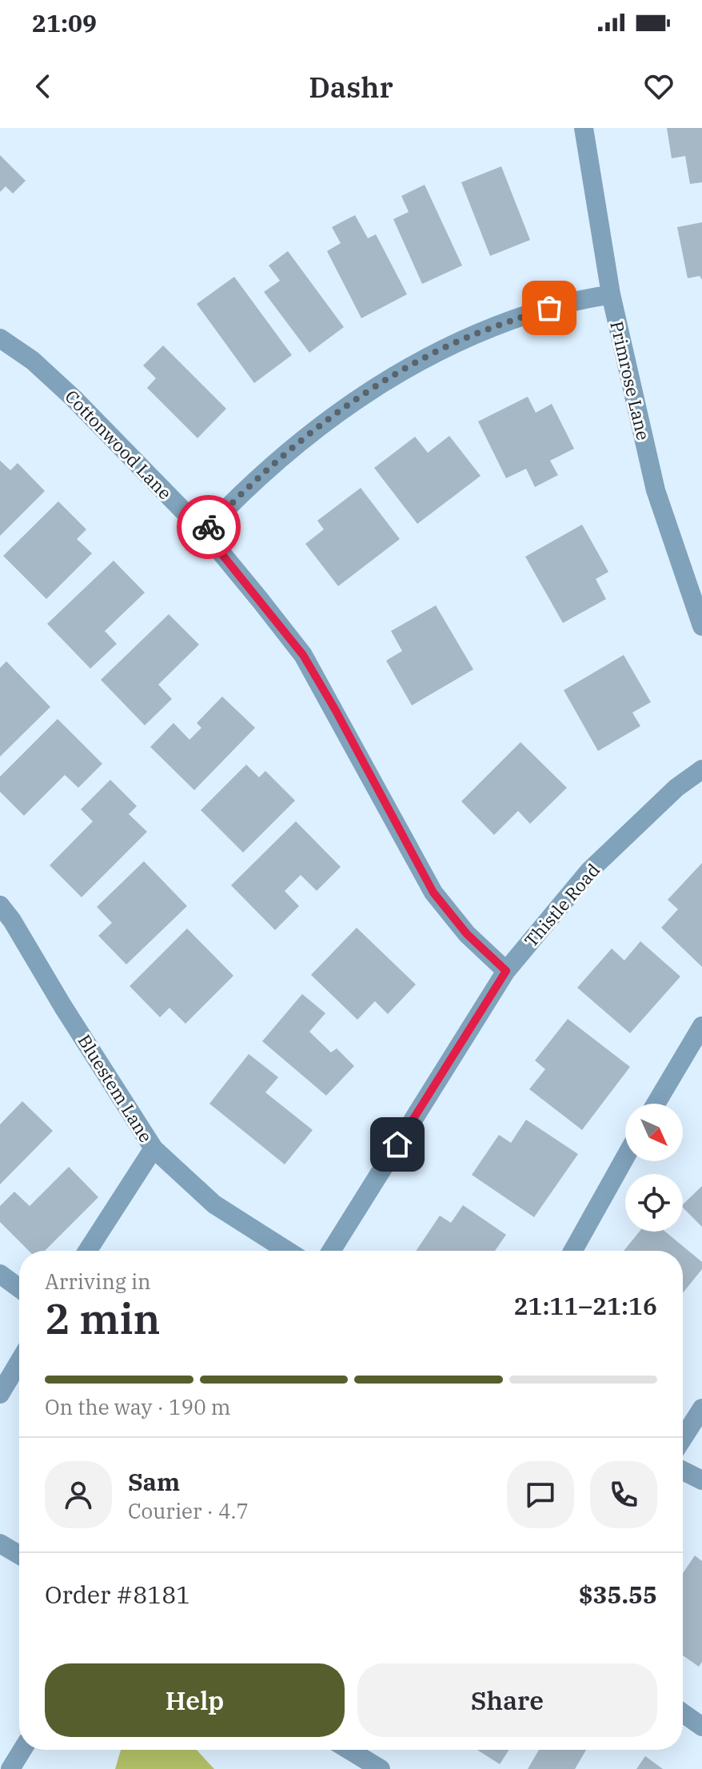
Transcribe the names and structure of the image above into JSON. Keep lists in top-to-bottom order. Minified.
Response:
{"streets":{"street":["Primrose Lane","Cottonwood Lane","Thistle Road","Bluestem Lane"]},"crossings":[["Cottonwood Lane","Thistle Road"]],"north":"bottom right","page":{"status":"21:09","header":"Dashr","heading":["2 min","Arriving in","21:11–21:16"],"panel":["Sam","Courier · 4.7","Order #8181","$35.55"],"bar":"On the way · 190 m","buttons":["Help","Share"]}}
